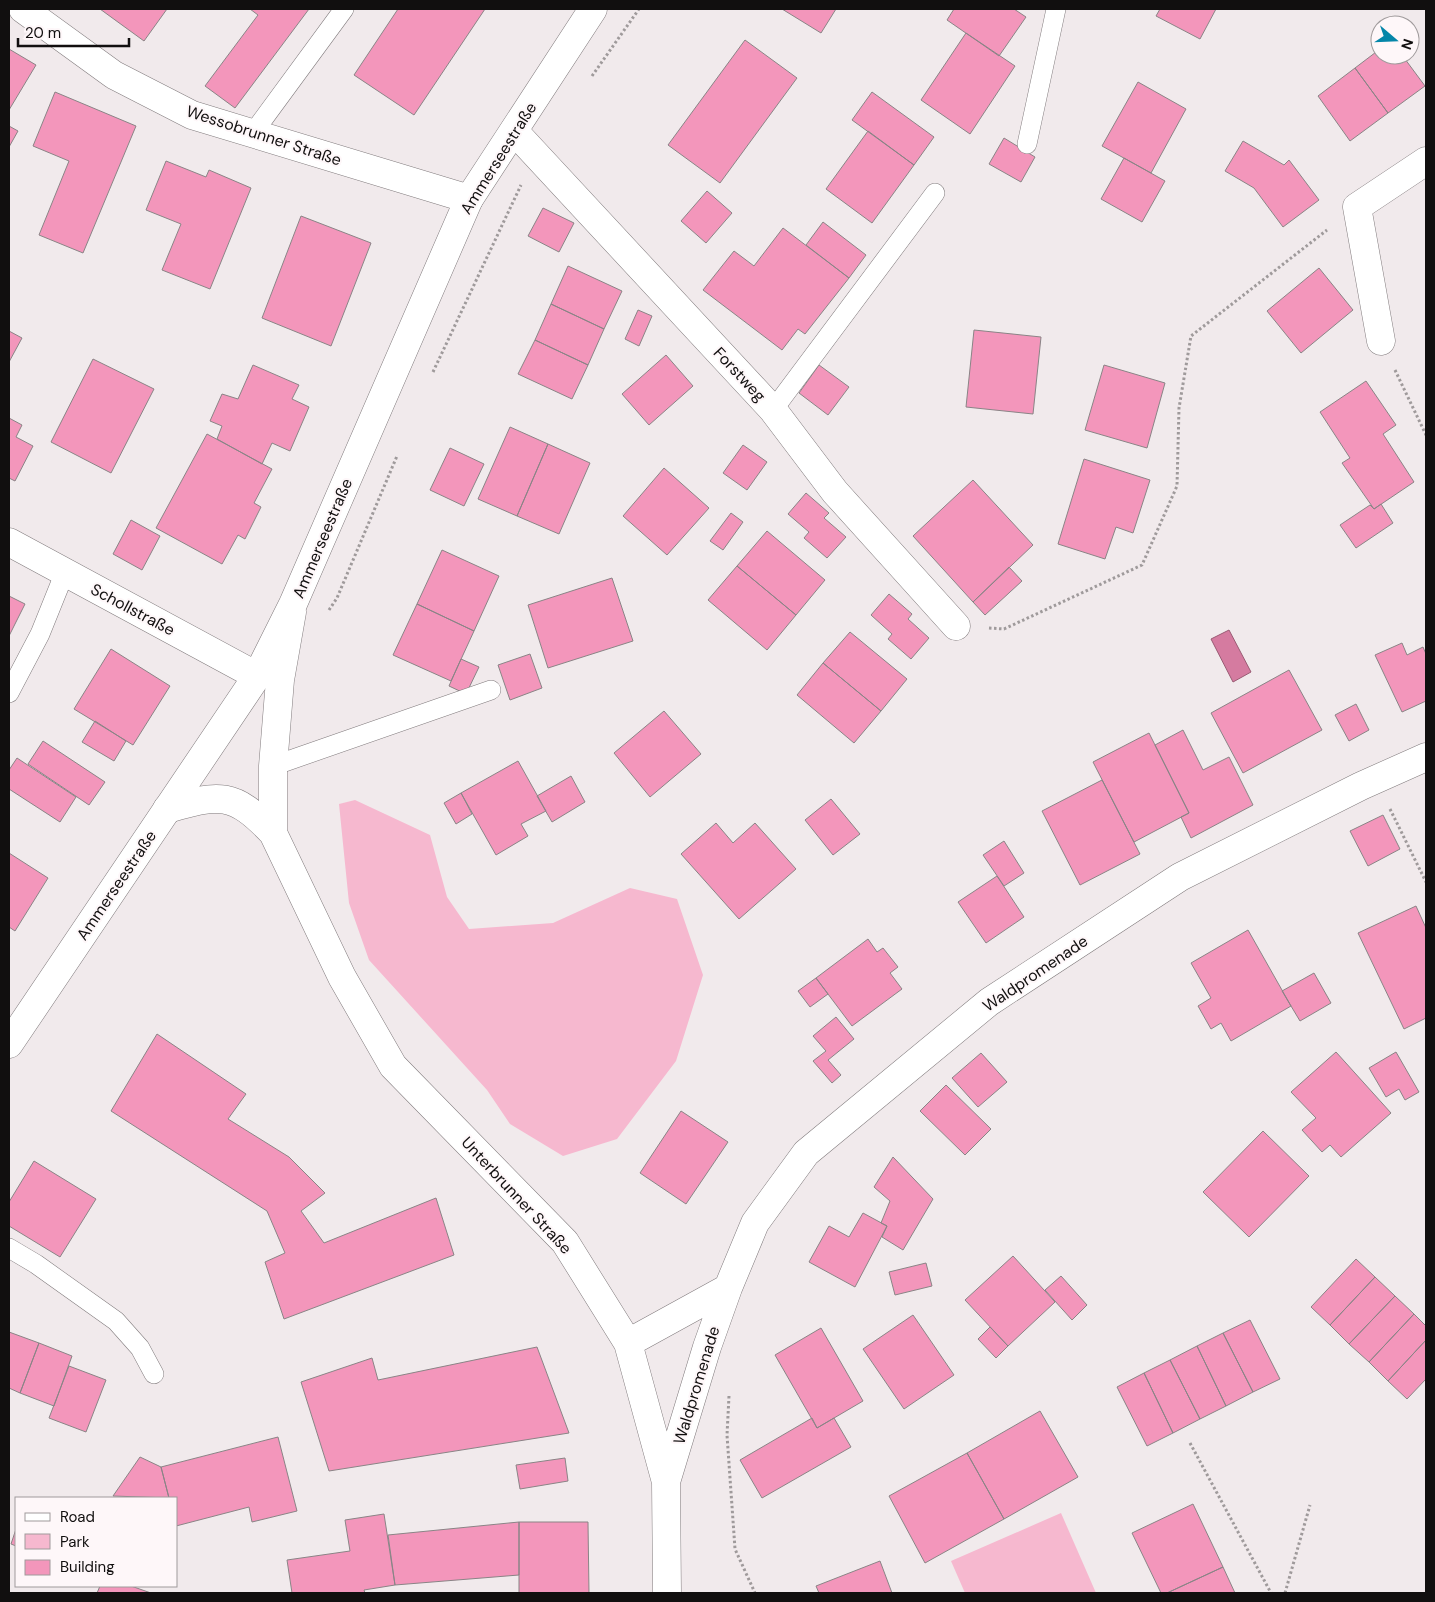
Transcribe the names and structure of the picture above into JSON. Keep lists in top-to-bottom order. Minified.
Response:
{"streets":{"street":["Wessobrunner Straße","Ammerseestraße","Forstweg","Schollstraße","Waldpromenade","Unterbrunner Straße"]},"crossings":[["Wessobrunner Straße","Ammerseestraße"],["Ammerseestraße","Forstweg"],["Ammerseestraße","Schollstraße"],["Ammerseestraße","Unterbrunner Straße"],["Waldpromenade","Unterbrunner Straße"]],"legend":["Road","Park","Building"],"scale_bar":"20 m","north":"right"}
